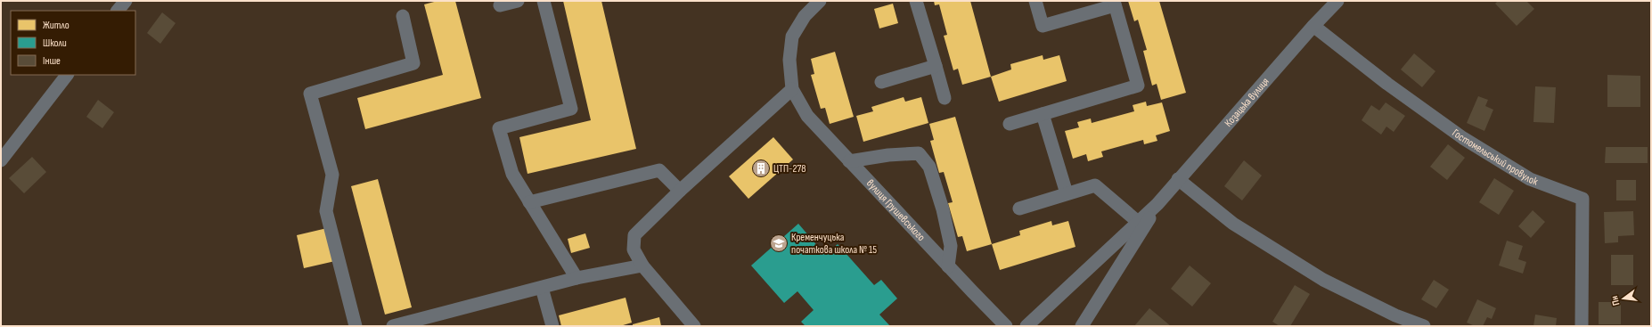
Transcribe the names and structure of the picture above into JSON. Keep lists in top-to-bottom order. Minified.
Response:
{"streets":{"street":["Козацька вулиця","Гостомельський провулок","вулиця Грушевського"]},"crossings":[["Козацька вулиця","Гостомельський провулок"]],"places":{"building":["ЦТП-278"],"school or university":["Кременчуцька початкова школа № 15"]},"legend":["Житло","Школи","Інше"],"north":"left"}
